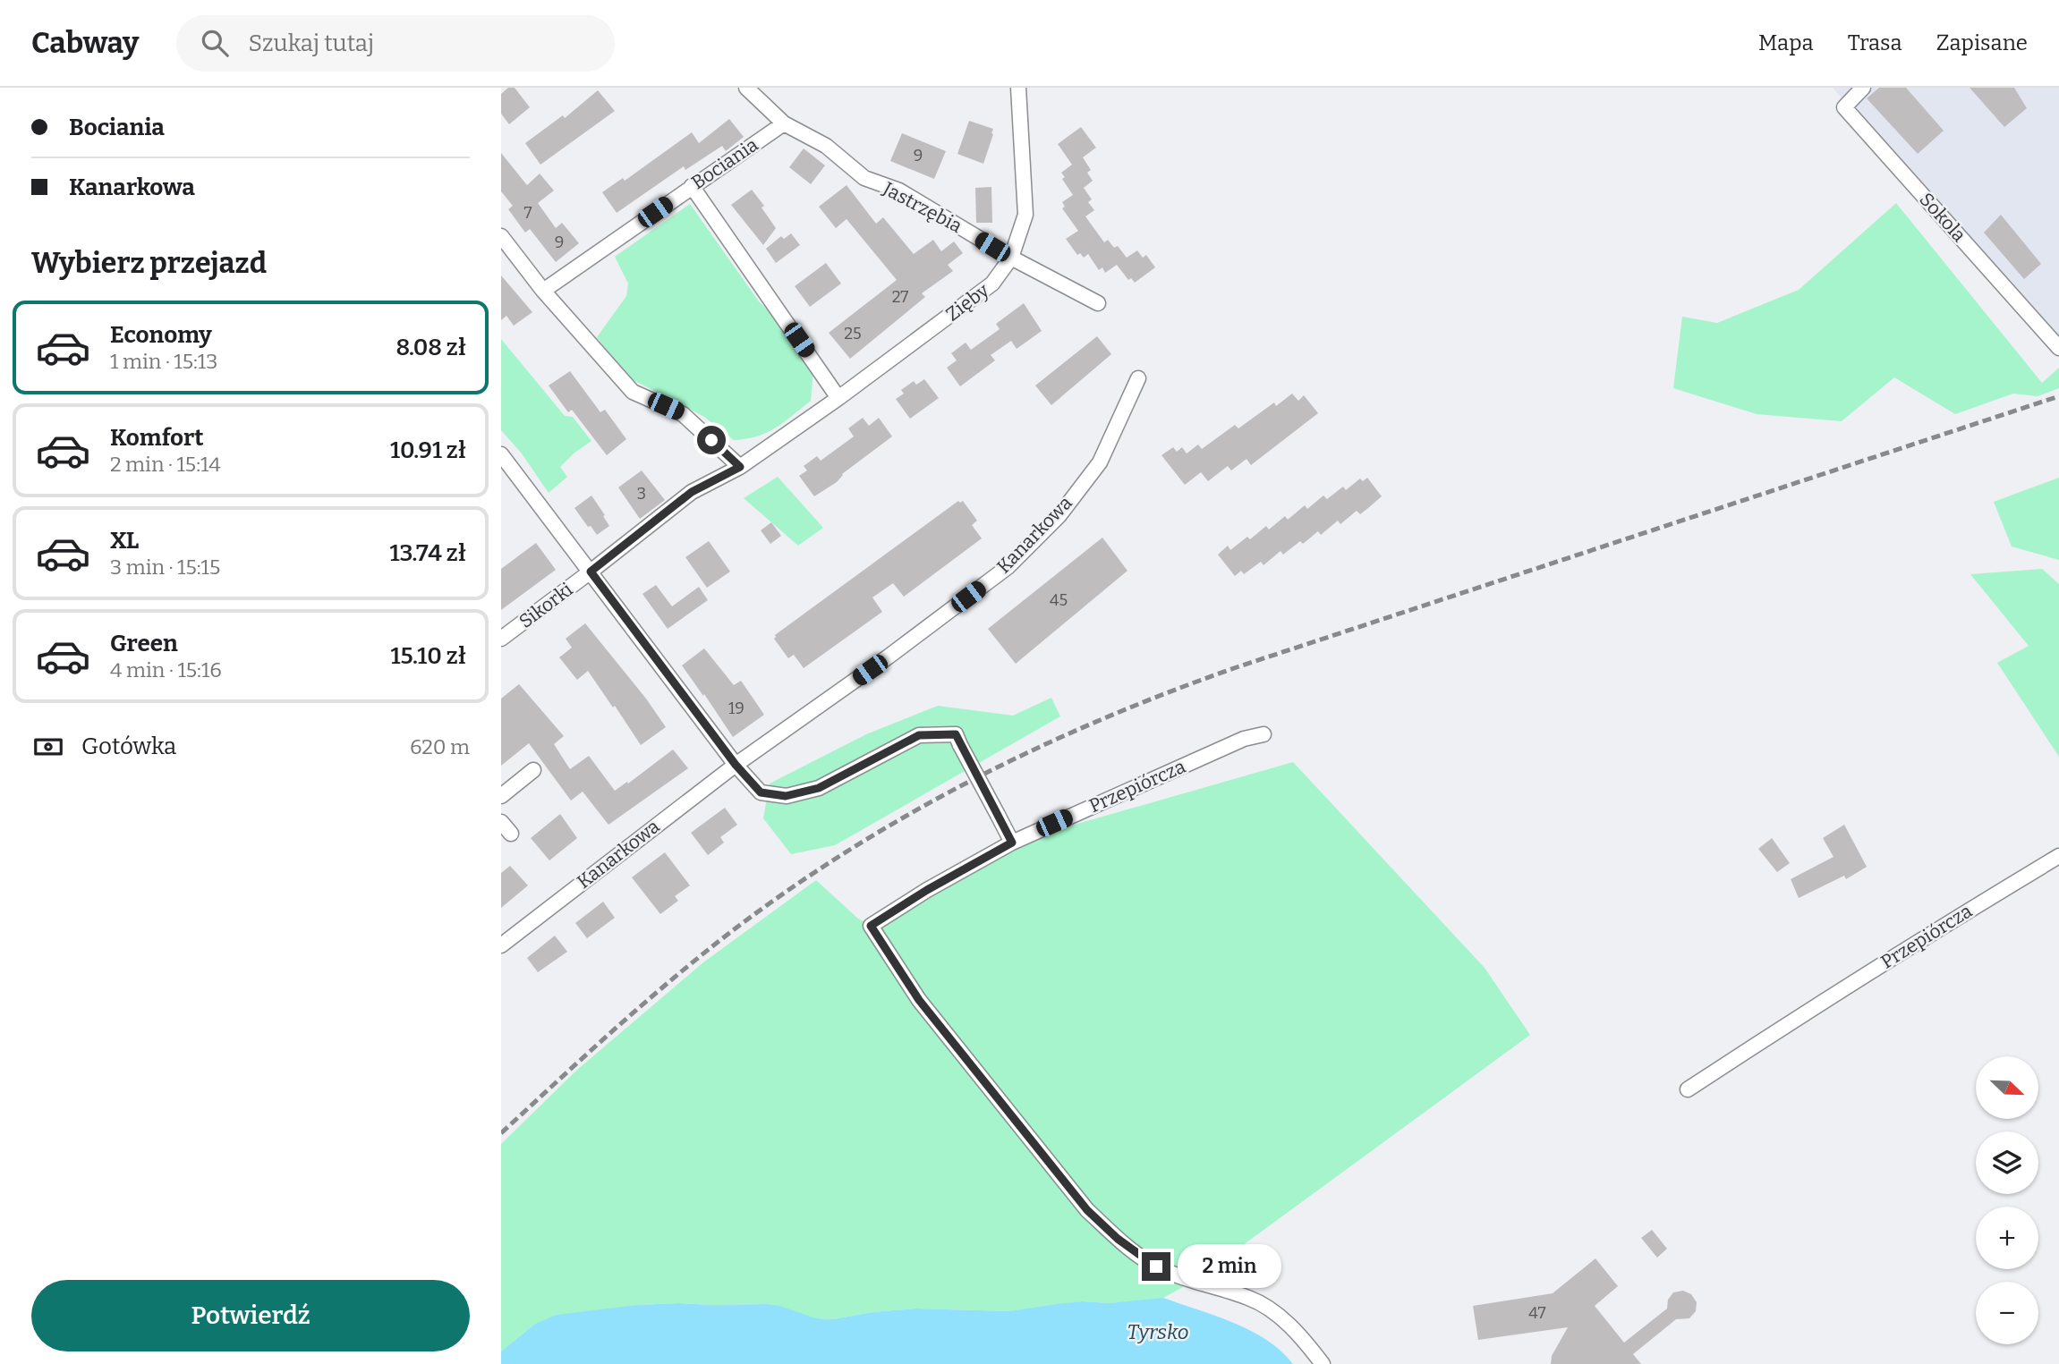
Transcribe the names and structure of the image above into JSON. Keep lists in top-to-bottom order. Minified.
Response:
{"streets":{"street":["Bociania","Jastrzębia","Sokola","Zięby","Kanarkowa","Sikorki","Przepiórcza"]},"crossings":[["Bociania","Jastrzębia"],["Jastrzębia","Zięby"],["Zięby","Sikorki"]],"water":["Tyrsko"],"house_numbers":["9","7","9","27","25","3","45","19","47"],"north":"bottom right","page":{"header":"Cabway","search":"Szukaj tutaj","nav":["Mapa","Trasa","Zapisane"],"banner":["Bociania","Kanarkowa"],"heading":"Wybierz przejazd","list":[{"name":"Economy","note":"1 min · 15:13","value":"8.08 zł"},{"name":"Komfort","note":"2 min · 15:14","value":"10.91 zł"},{"name":"XL","note":"3 min · 15:15","value":"13.74 zł"},{"name":"Green","note":"4 min · 15:16","value":"15.10 zł"}],"pay":["Gotówka","620 m"],"map_buttons":["+","−"],"bubble":"2 min","buttons":"Potwierdź"}}
